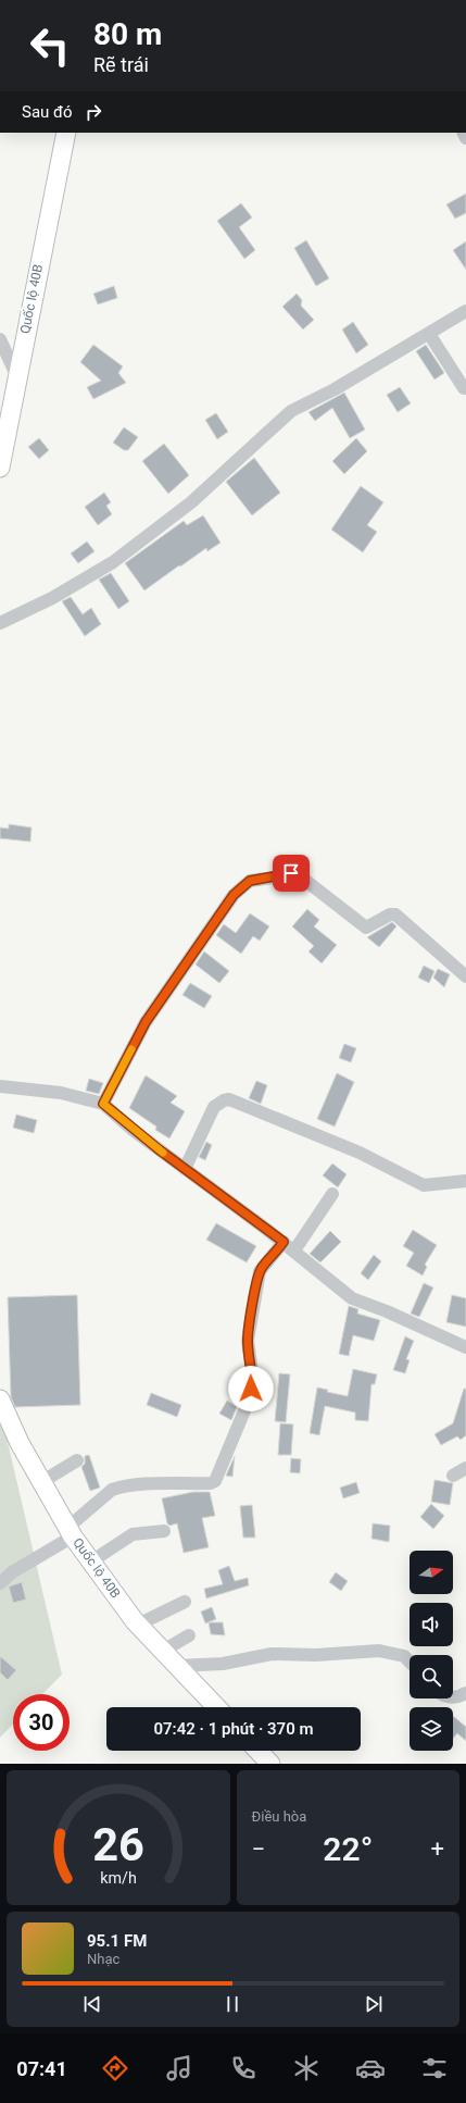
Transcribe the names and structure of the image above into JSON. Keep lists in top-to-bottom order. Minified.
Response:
{"streets":{"highway":["Quốc lộ 40B"]},"north":"right","page":{"turn":["80 m","Rẽ trái"],"then":"Sau đó","limit":"30","trip":"07:42 · 1 phút · 370 m","tile":"Điều hòa","heat":["−","22°","+"],"song":["95.1 FM","Nhạc"],"tabs":"07:41","gauge":["26","km/h"]}}
